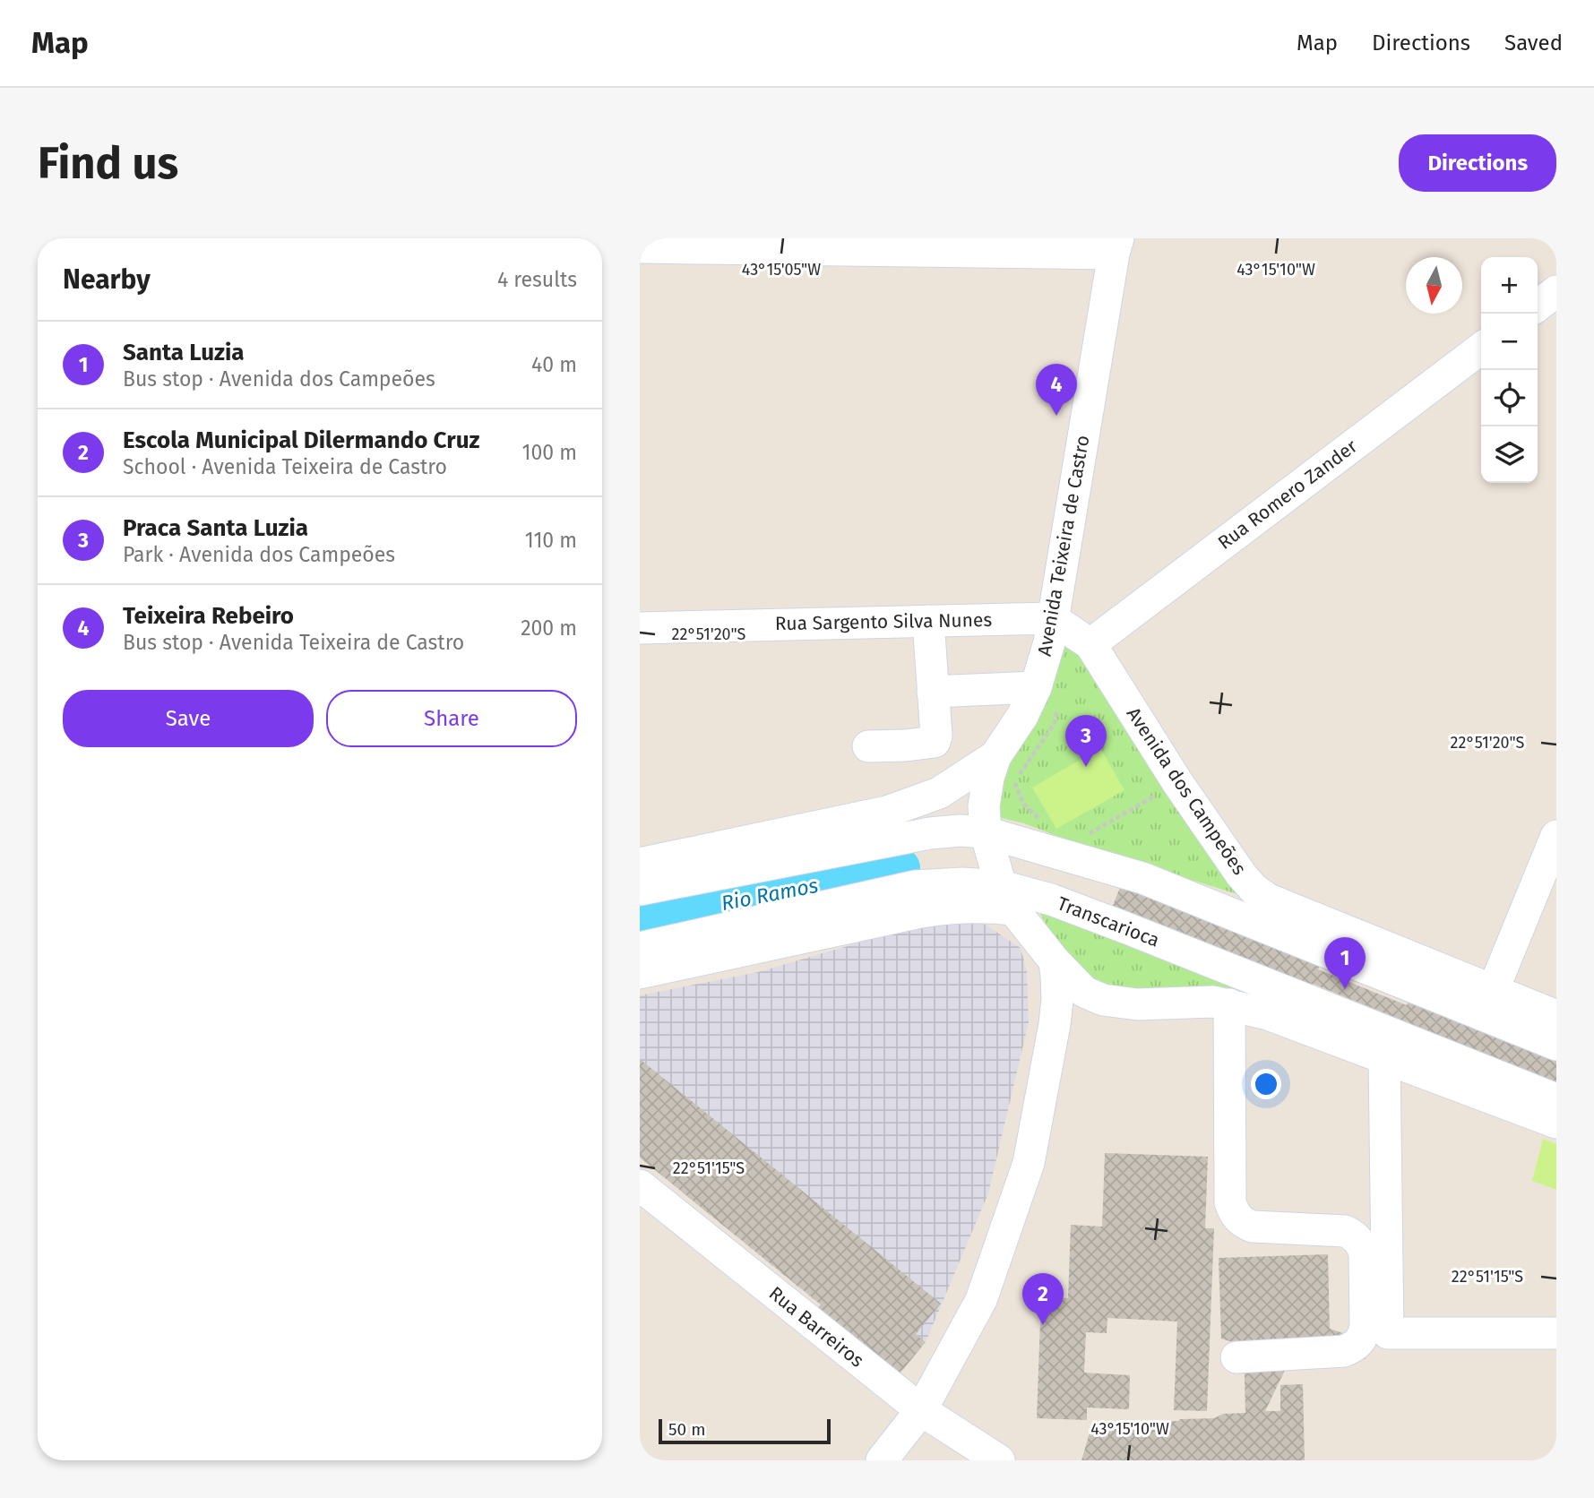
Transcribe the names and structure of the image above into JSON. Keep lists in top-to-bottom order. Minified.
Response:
{"streets":{"street":["Rua Romero Zander","Avenida Teixeira de Castro","Rua Sargento Silva Nunes","Avenida dos Campeões","Transcarioca","Rua Barreiros"]},"crossings":[["Rua Romero Zander","Avenida dos Campeões"],["Avenida Teixeira de Castro","Rua Sargento Silva Nunes"],["Avenida Teixeira de Castro","Avenida dos Campeões"],["Avenida Teixeira de Castro","Transcarioca"],["Rua Sargento Silva Nunes","Avenida dos Campeões"]],"water":["Rio Ramos"],"scale_bar":"50 m","north":"bottom","page":{"header":"Map","nav":["Map","Directions","Saved"],"buttons":["Directions",["Save","Share"]],"title":"Find us","heading":["Nearby","4 results"],"map_buttons":["+","−"],"list":[{"mark":"1","name":"Santa Luzia","note":"Bus stop · Avenida dos Campeões","value":"40 m"},{"mark":"2","name":"Escola Municipal Dilermando Cruz","note":"School · Avenida Teixeira de Castro","value":"100 m"},{"mark":"3","name":"Praca Santa Luzia","note":"Park · Avenida dos Campeões","value":"110 m"},{"mark":"4","name":"Teixeira Rebeiro","note":"Bus stop · Avenida Teixeira de Castro","value":"200 m"}],"pins":["4","3","1","2"],"scale":"50 m"},"coordinates":["43°15'05\"W","43°15'10\"W","22°51'20\"S","22°51'15\"S"]}
